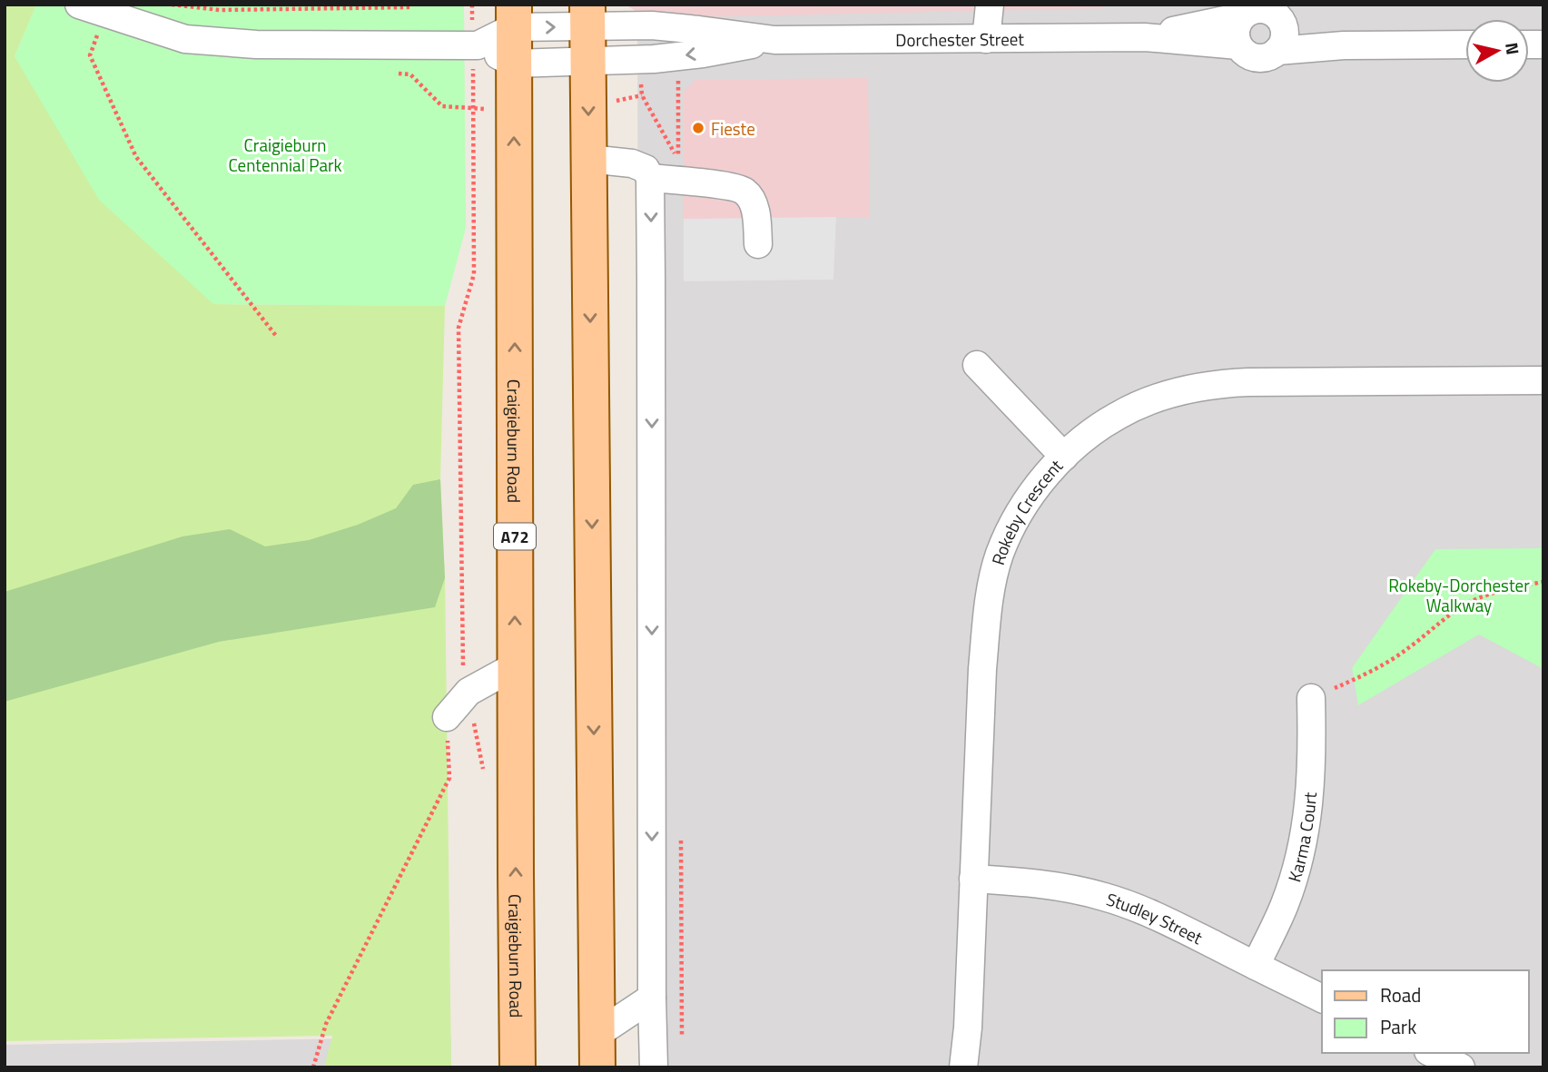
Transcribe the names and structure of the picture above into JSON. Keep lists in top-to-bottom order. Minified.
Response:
{"streets":{"main road":["Craigieburn Road","A72"],"street":["Dorchester Street","Rokeby Crescent","Karma Court","Studley Street"]},"crossings":[["Dorchester Street","Craigieburn Road"],["Rokeby Crescent","Studley Street"],["Karma Court","Studley Street"]],"parks":["Craigieburn Centennial Park","Rokeby-Dorchester Walkway"],"places":["Fieste"],"legend":["Road","Park"],"north":"right"}
